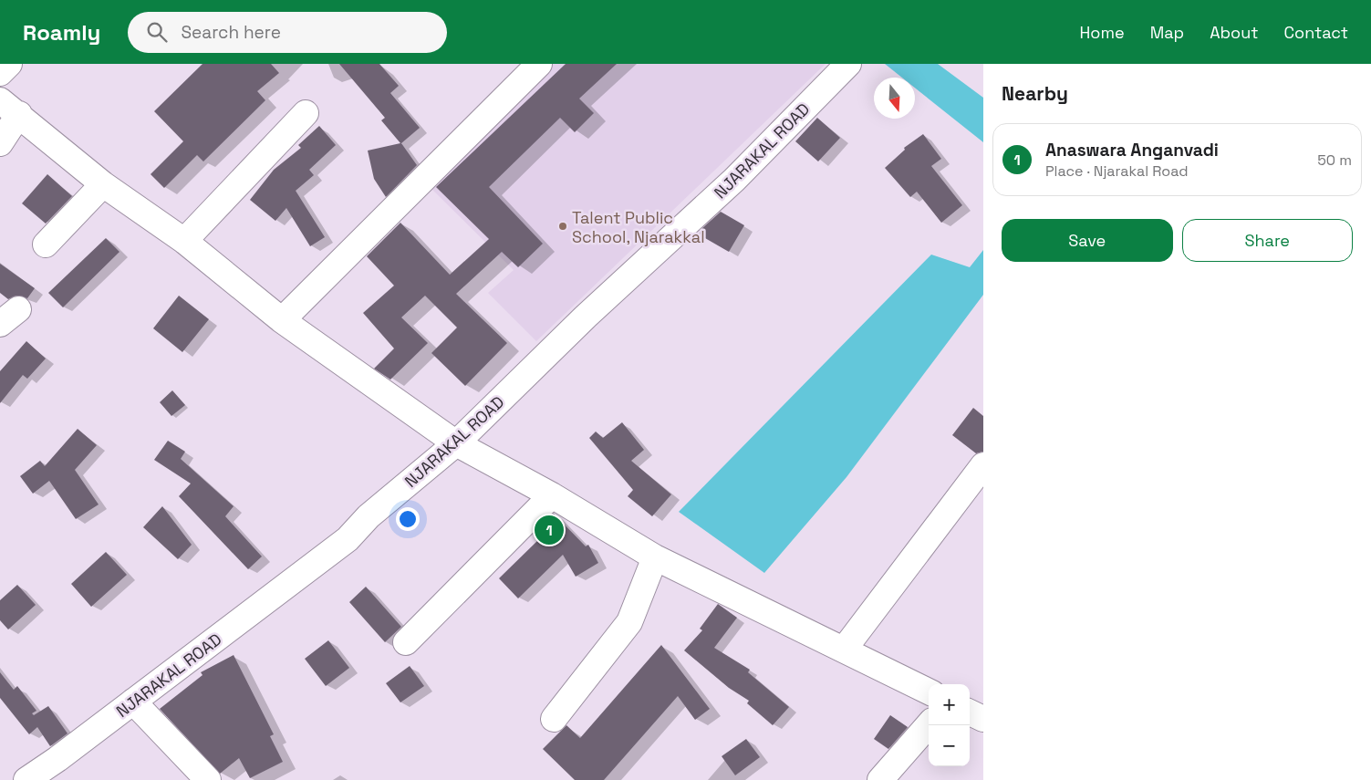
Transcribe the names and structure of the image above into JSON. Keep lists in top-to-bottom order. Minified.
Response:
{"streets":{"street":["NJARAKAL ROAD"]},"places":["Talent Public School, Njarakkal"],"north":"bottom","page":{"header":"Roamly","search":"Search here","nav":["Home","Map","About","Contact"],"heading":"Nearby","list":[{"mark":"1","name":"Anaswara Anganvadi","note":"Place · Njarakal Road","value":"50 m"}],"buttons":["Save","Share"],"pins":"1","map_buttons":["+","−"]}}
